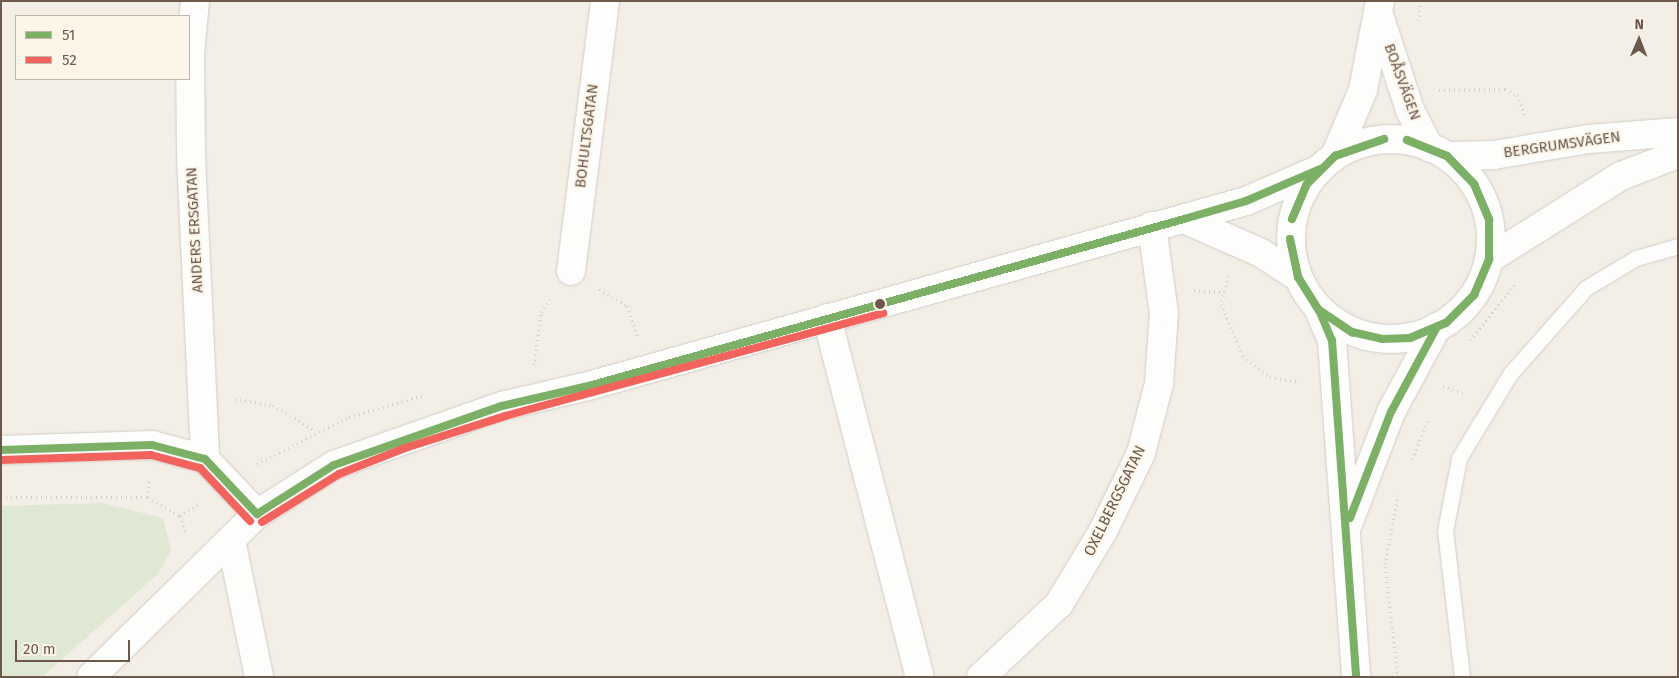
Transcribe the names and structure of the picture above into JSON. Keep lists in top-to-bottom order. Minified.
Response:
{"streets":{"street":["BOÅSVÄGEN","BOHULTSGATAN","BERGRUMSVÄGEN","ANDERS ERSGATAN","OXELBERGSGATAN"]},"crossings":[["BOÅSVÄGEN","BERGRUMSVÄGEN"],["BERGRUMSVÄGEN","OXELBERGSGATAN"]],"lines":["transit line 51","transit line 52"],"legend":["51","52"],"scale_bar":"20 m","north":"top"}
